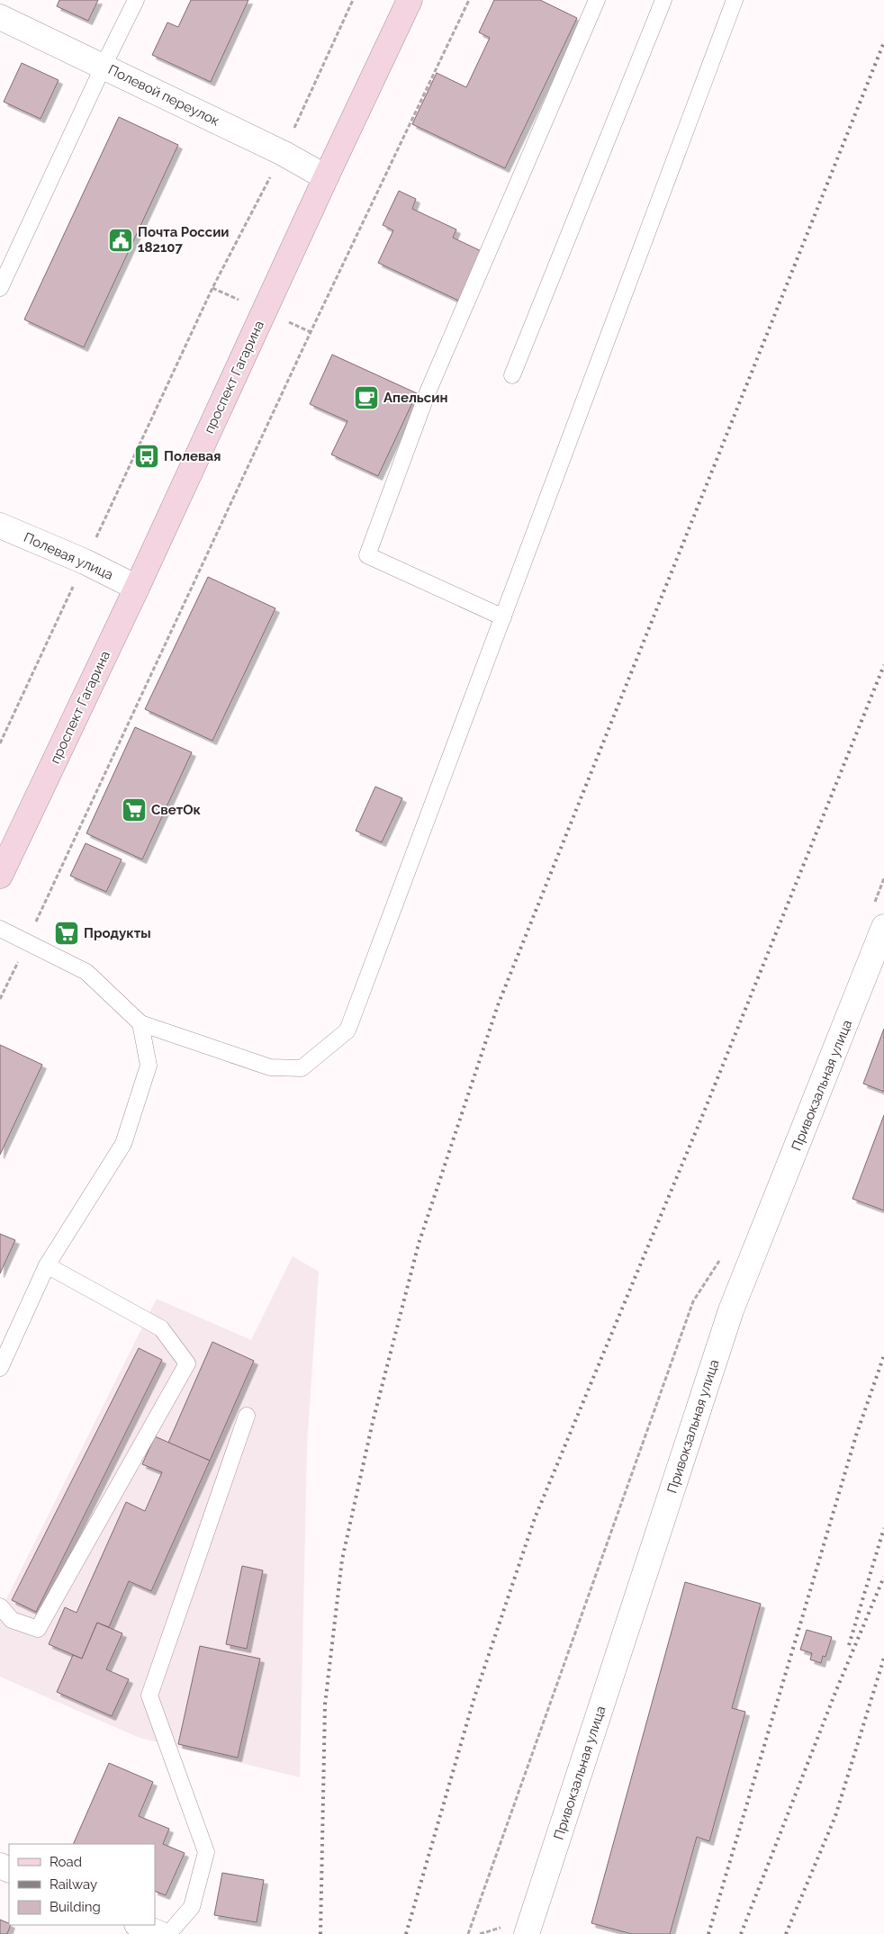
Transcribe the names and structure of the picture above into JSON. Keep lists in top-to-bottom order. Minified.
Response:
{"streets":{"main road":["проспект Гагарина"],"street":["Полевой переулок","Полевая улица","Привокзальная улица"]},"crossings":[["Полевой переулок","проспект Гагарина"],["проспект Гагарина","Полевая улица"]],"places":{"public building":["Почта России 182107"],"cafe":["Апельсин"],"bus stop":["Полевая"],"supermarket":["СветОк","Продукты"]},"legend":["Road","Railway","Building"]}
